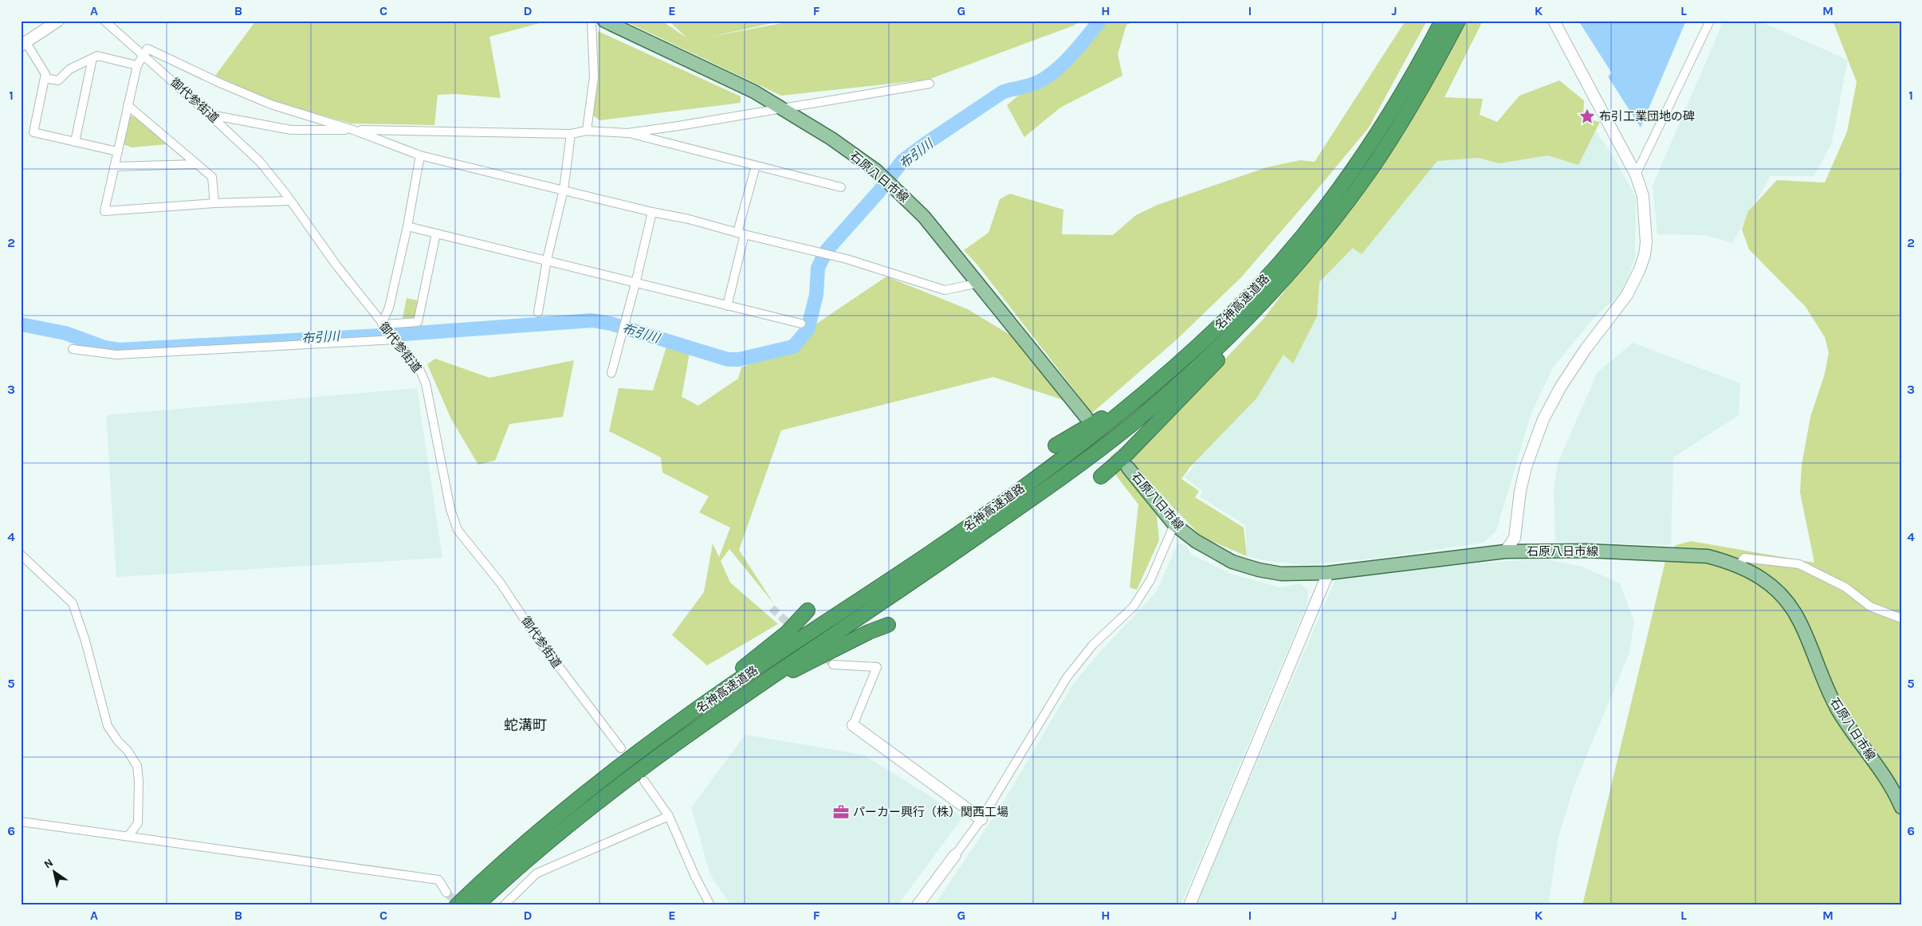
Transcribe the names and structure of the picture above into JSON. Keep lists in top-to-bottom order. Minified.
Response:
{"streets":{"highway":["名神高速道路"],"main road":["石原八日市線"],"street":["御代参街道"]},"districts":["蛇溝町"],"water":["布引川"],"places":{"place":["布引工業団地の碑"],"office":["パーカー興行（株）関西工場"]},"north":"top left","grid":{"columns":["A","B","C","D","E","F","G","H","I","J","K","L","M"],"rows":["1","2","3","4","5","6"]}}
